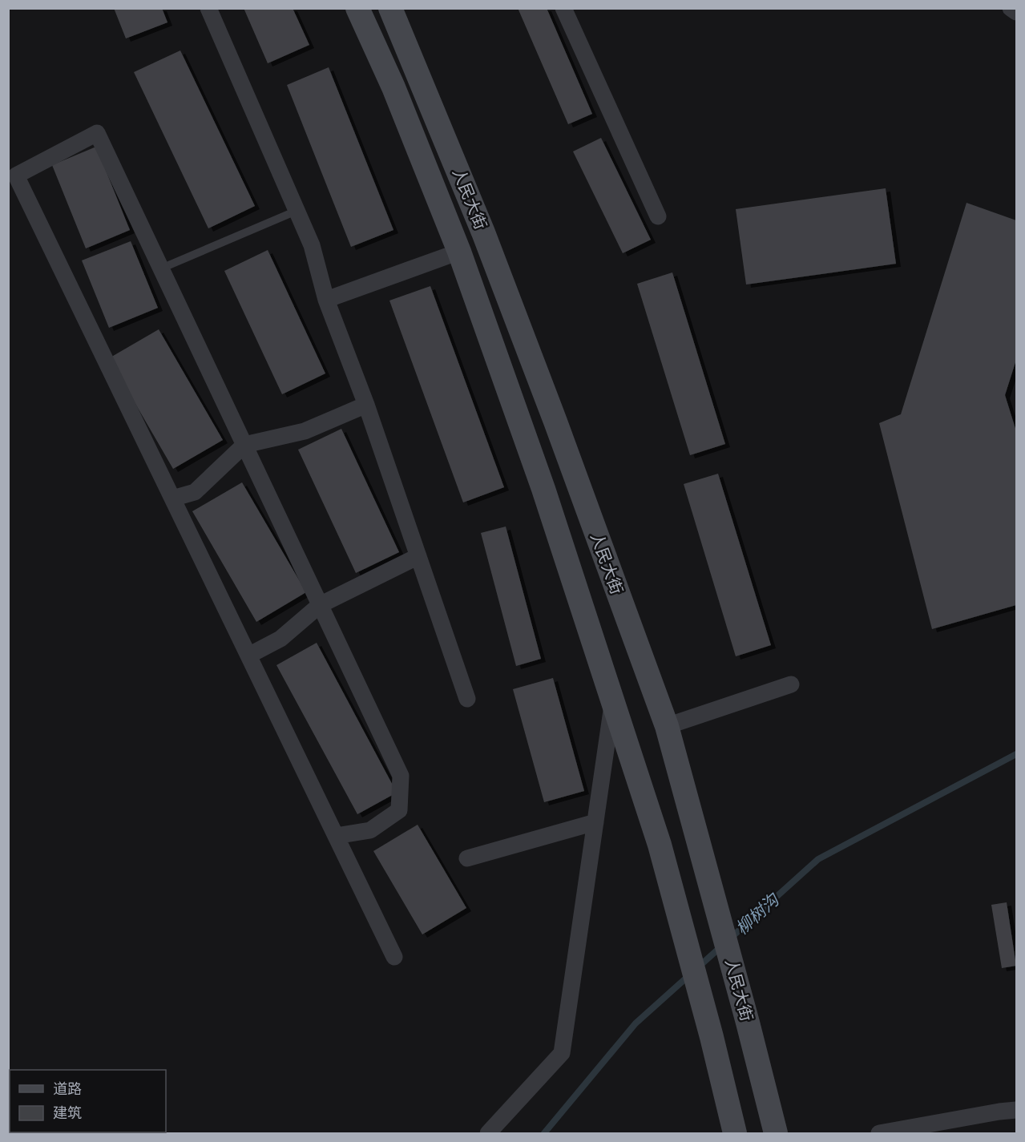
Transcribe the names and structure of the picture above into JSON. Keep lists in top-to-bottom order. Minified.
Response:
{"streets":{"street":["人民大街"]},"water":["柳树沟"],"legend":["道路","建筑"]}
